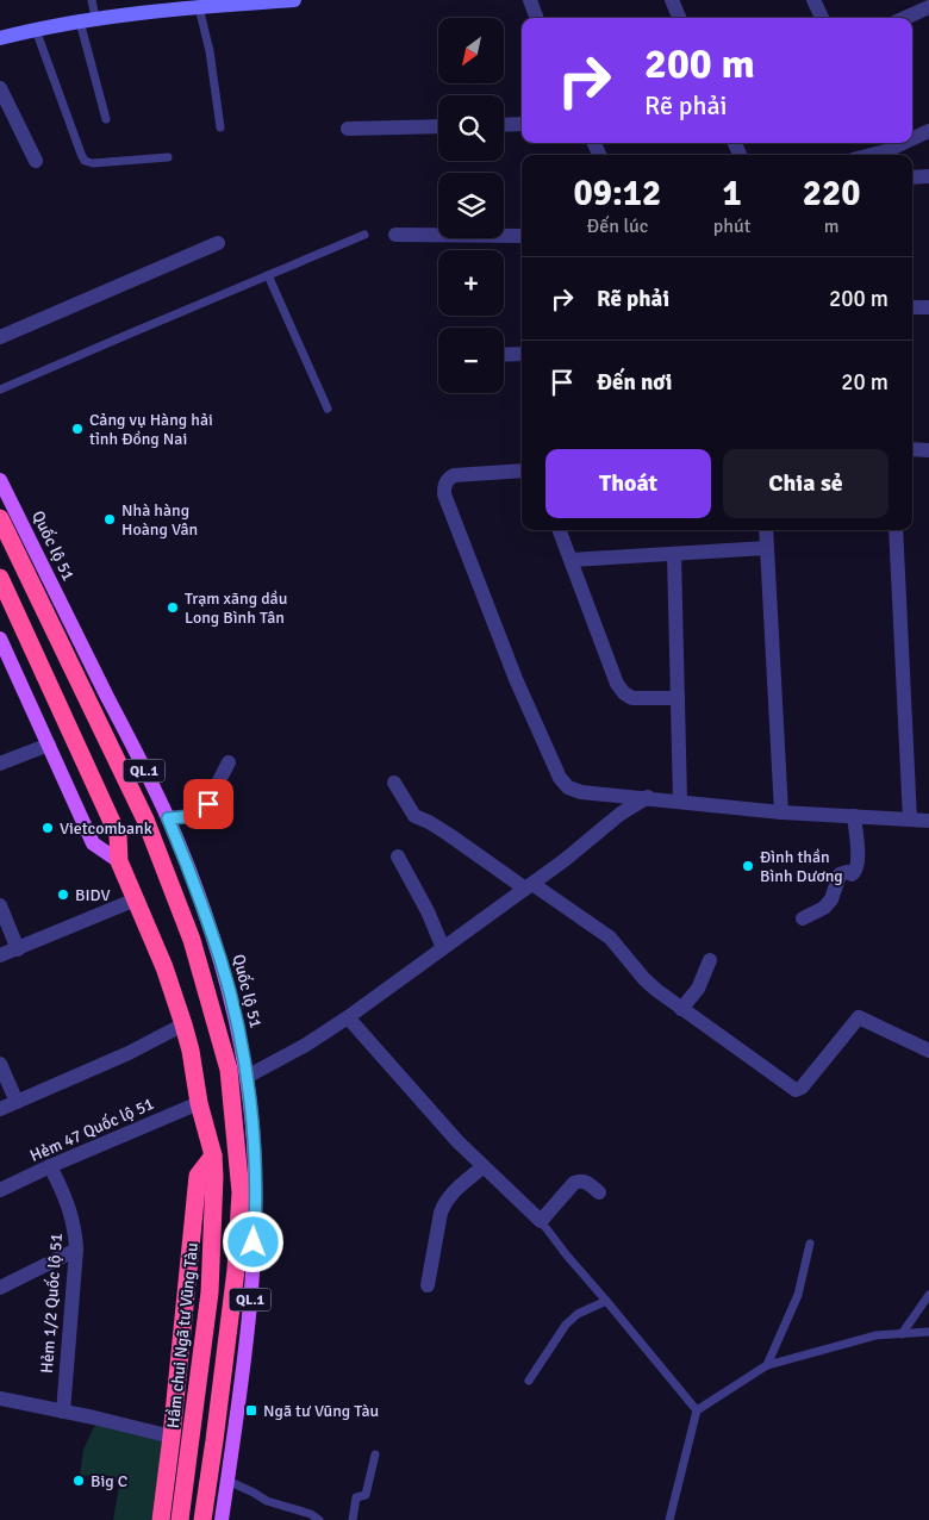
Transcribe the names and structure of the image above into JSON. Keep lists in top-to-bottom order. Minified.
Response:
{"streets":{"highway":["Quốc lộ 51","QL.1","Hầm chui Ngã tư Vũng Tàu"],"street":["Hẻm 47 Quốc lộ 51","Hẻm 1/2 Quốc lộ 51"]},"crossings":[["QL.1","Hẻm 47 Quốc lộ 51"],["QL.1","Hầm chui Ngã tư Vũng Tàu"],["Hẻm 47 Quốc lộ 51","Hẻm 1/2 Quốc lộ 51"]],"places":{"other":["Cảng vụ Hàng hải tỉnh Đồng Nai","Nhà hàng Hoàng Vân","Trạm xăng dầu Long Bình Tân","Vietcombank","Đình thần Bình Dương","BIDV","Big C"],"transit":["Ngã tư Vũng Tàu"]},"north":"bottom left","page":{"map_buttons":["+","−"],"turn":["200 m","Rẽ phải"],"eta":["09:12","Đến lúc","1","phút","220","m"],"list":[{"name":"Rẽ phải","value":"200 m"},{"name":"Đến nơi","value":"20 m"}],"buttons":["Thoát","Chia sẻ"]}}
